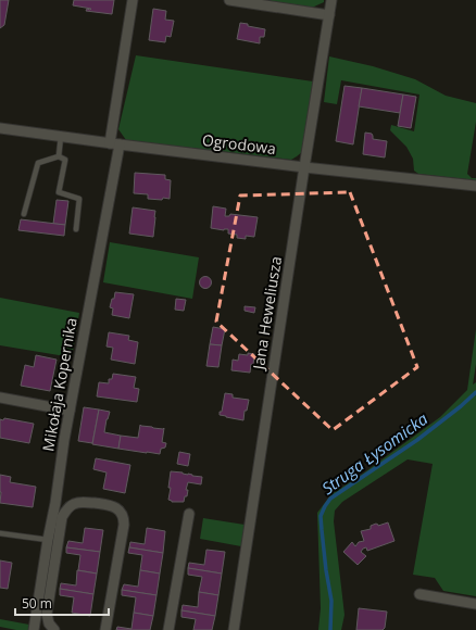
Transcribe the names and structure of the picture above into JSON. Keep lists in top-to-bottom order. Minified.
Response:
{"streets":{"street":["Ogrodowa","Jana Heweliusza","Mikołaja Kopernika"]},"crossings":[["Ogrodowa","Jana Heweliusza"],["Ogrodowa","Mikołaja Kopernika"]],"water":["Struga Łysomicka"],"scale_bar":"50 m"}
